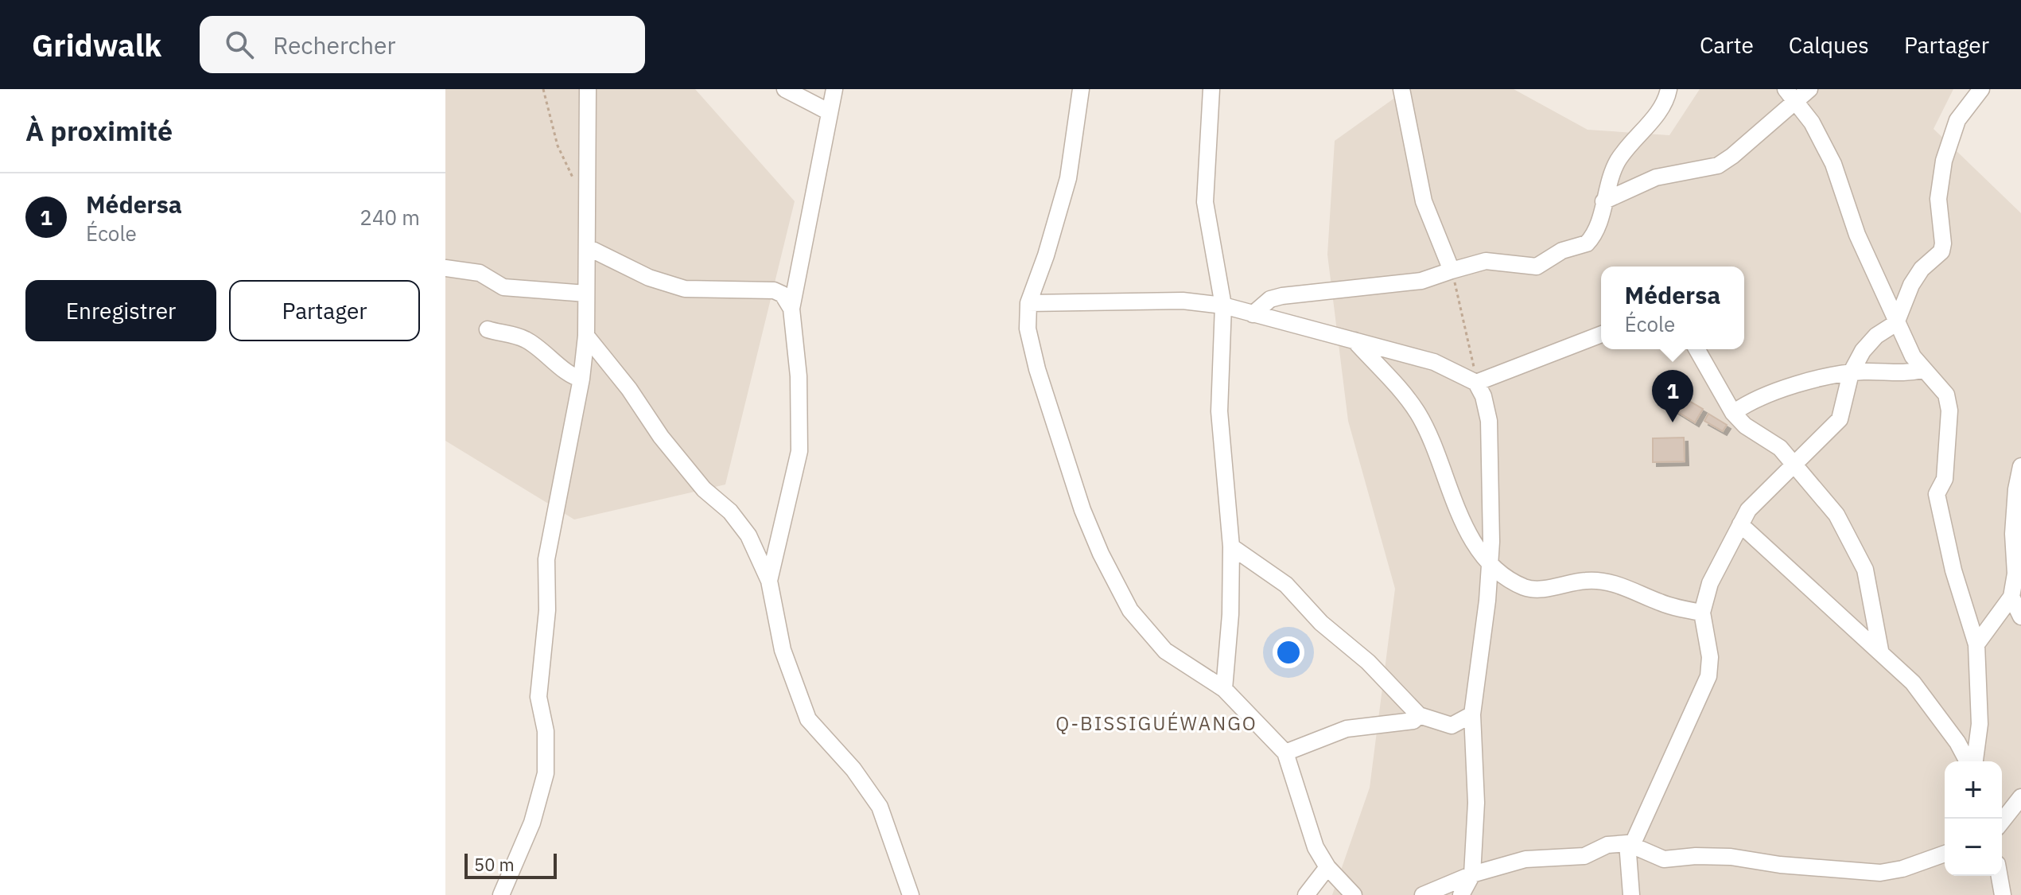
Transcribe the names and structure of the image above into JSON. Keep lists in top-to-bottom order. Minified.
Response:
{"districts":["Q-BISSIGUÉWANGO"],"scale_bar":"50 m","page":{"header":"Gridwalk","search":"Rechercher","nav":["Carte","Calques","Partager"],"heading":"À proximité","list":[{"mark":"1","name":"Médersa","note":"École","value":"240 m"}],"buttons":["Enregistrer","Partager"],"popup":["Médersa","École"],"pins":"1","map_buttons":["+","−"],"scale":"50 m"}}
